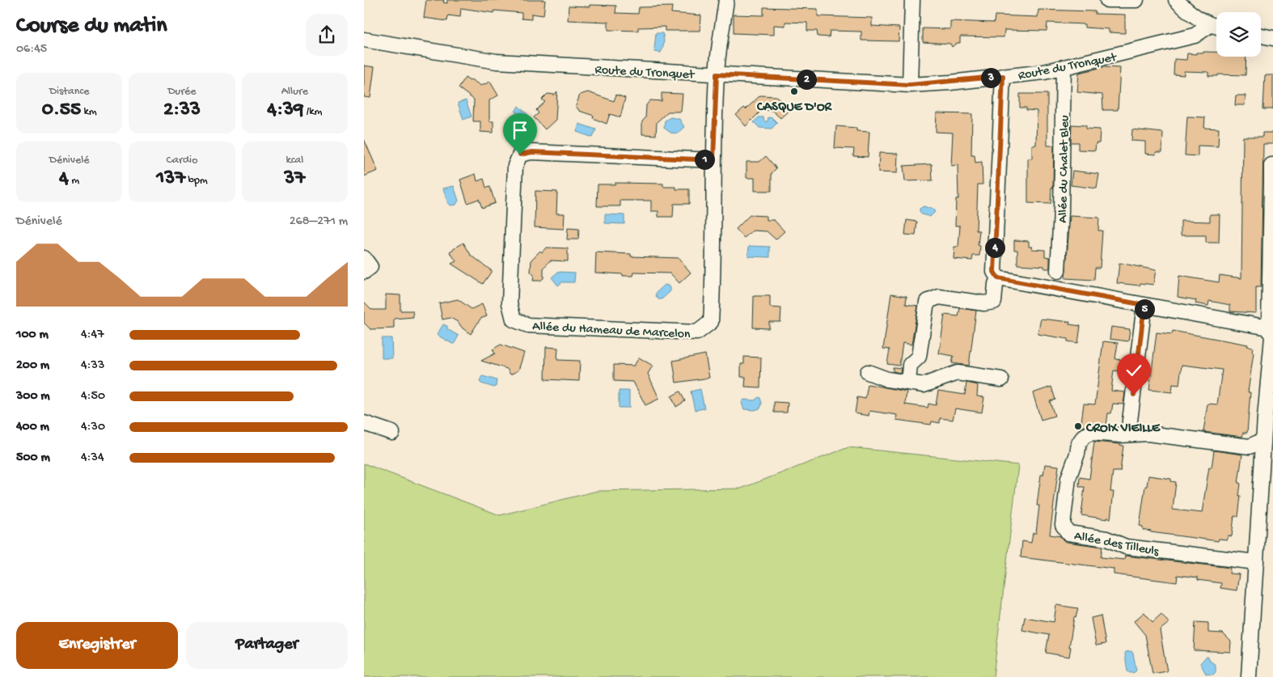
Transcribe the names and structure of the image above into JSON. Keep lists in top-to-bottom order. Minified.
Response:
{"streets":{"street":["Route du Tronquet","Allée du Chalet Bleu","Allée du Hameau de Marcelon","Allée des Tilleuls"]},"crossings":[["Route du Tronquet","Allée du Chalet Bleu"],["Route du Tronquet","Allée du Hameau de Marcelon"]],"places":["CASQUE D'OR","CROIX VIEILLE"],"page":{"heading":["Course du matin","06:45"],"pins":["3","2","1","4","5"],"stats":[["Distance","0.55 km"],["Durée","2:33"],["Allure","4:39 /km"],["Dénivelé","4 m"],["Cardio","137 bpm"],["kcal","37"]],"chart":["Dénivelé","268–271 m"],"list":[{"name":"100 m","note":"4:47"},{"name":"200 m","note":"4:33"},{"name":"300 m","note":"4:50"},{"name":"400 m","note":"4:30"},{"name":"500 m","note":"4:34"}],"buttons":["Enregistrer","Partager"]}}
